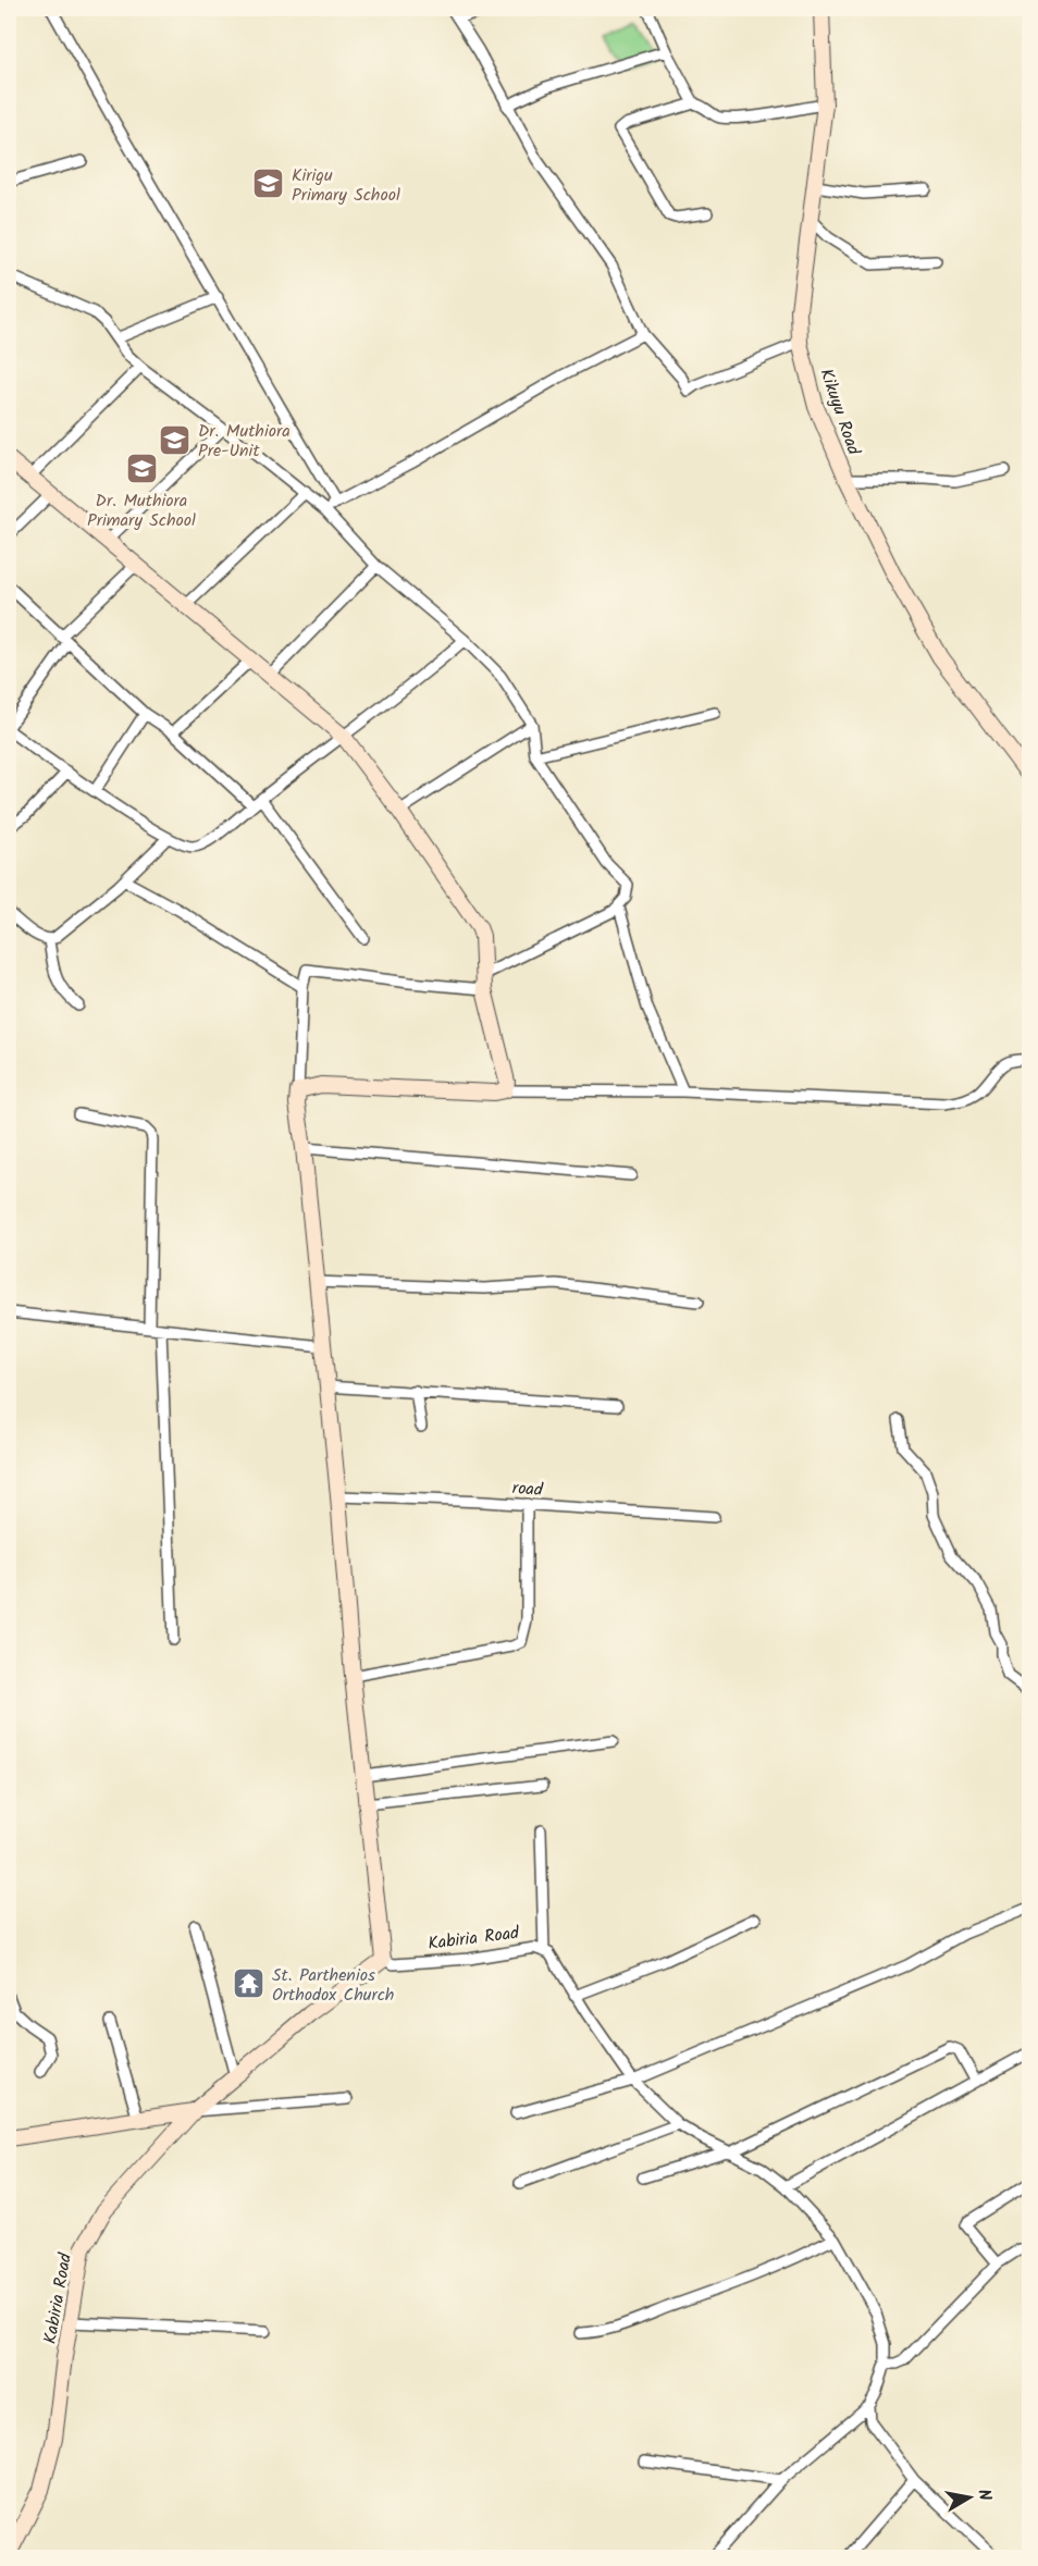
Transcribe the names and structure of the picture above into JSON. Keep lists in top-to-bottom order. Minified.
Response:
{"streets":{"main road":["Kikuyu Road","Kabiria Road"],"street":["road"]},"places":{"school or university":["Kirigu Primary School","Dr. Muthiora Pre-Unit","Dr. Muthiora Primary School"],"temple":["St. Parthenios Orthodox Church"]},"north":"right"}
